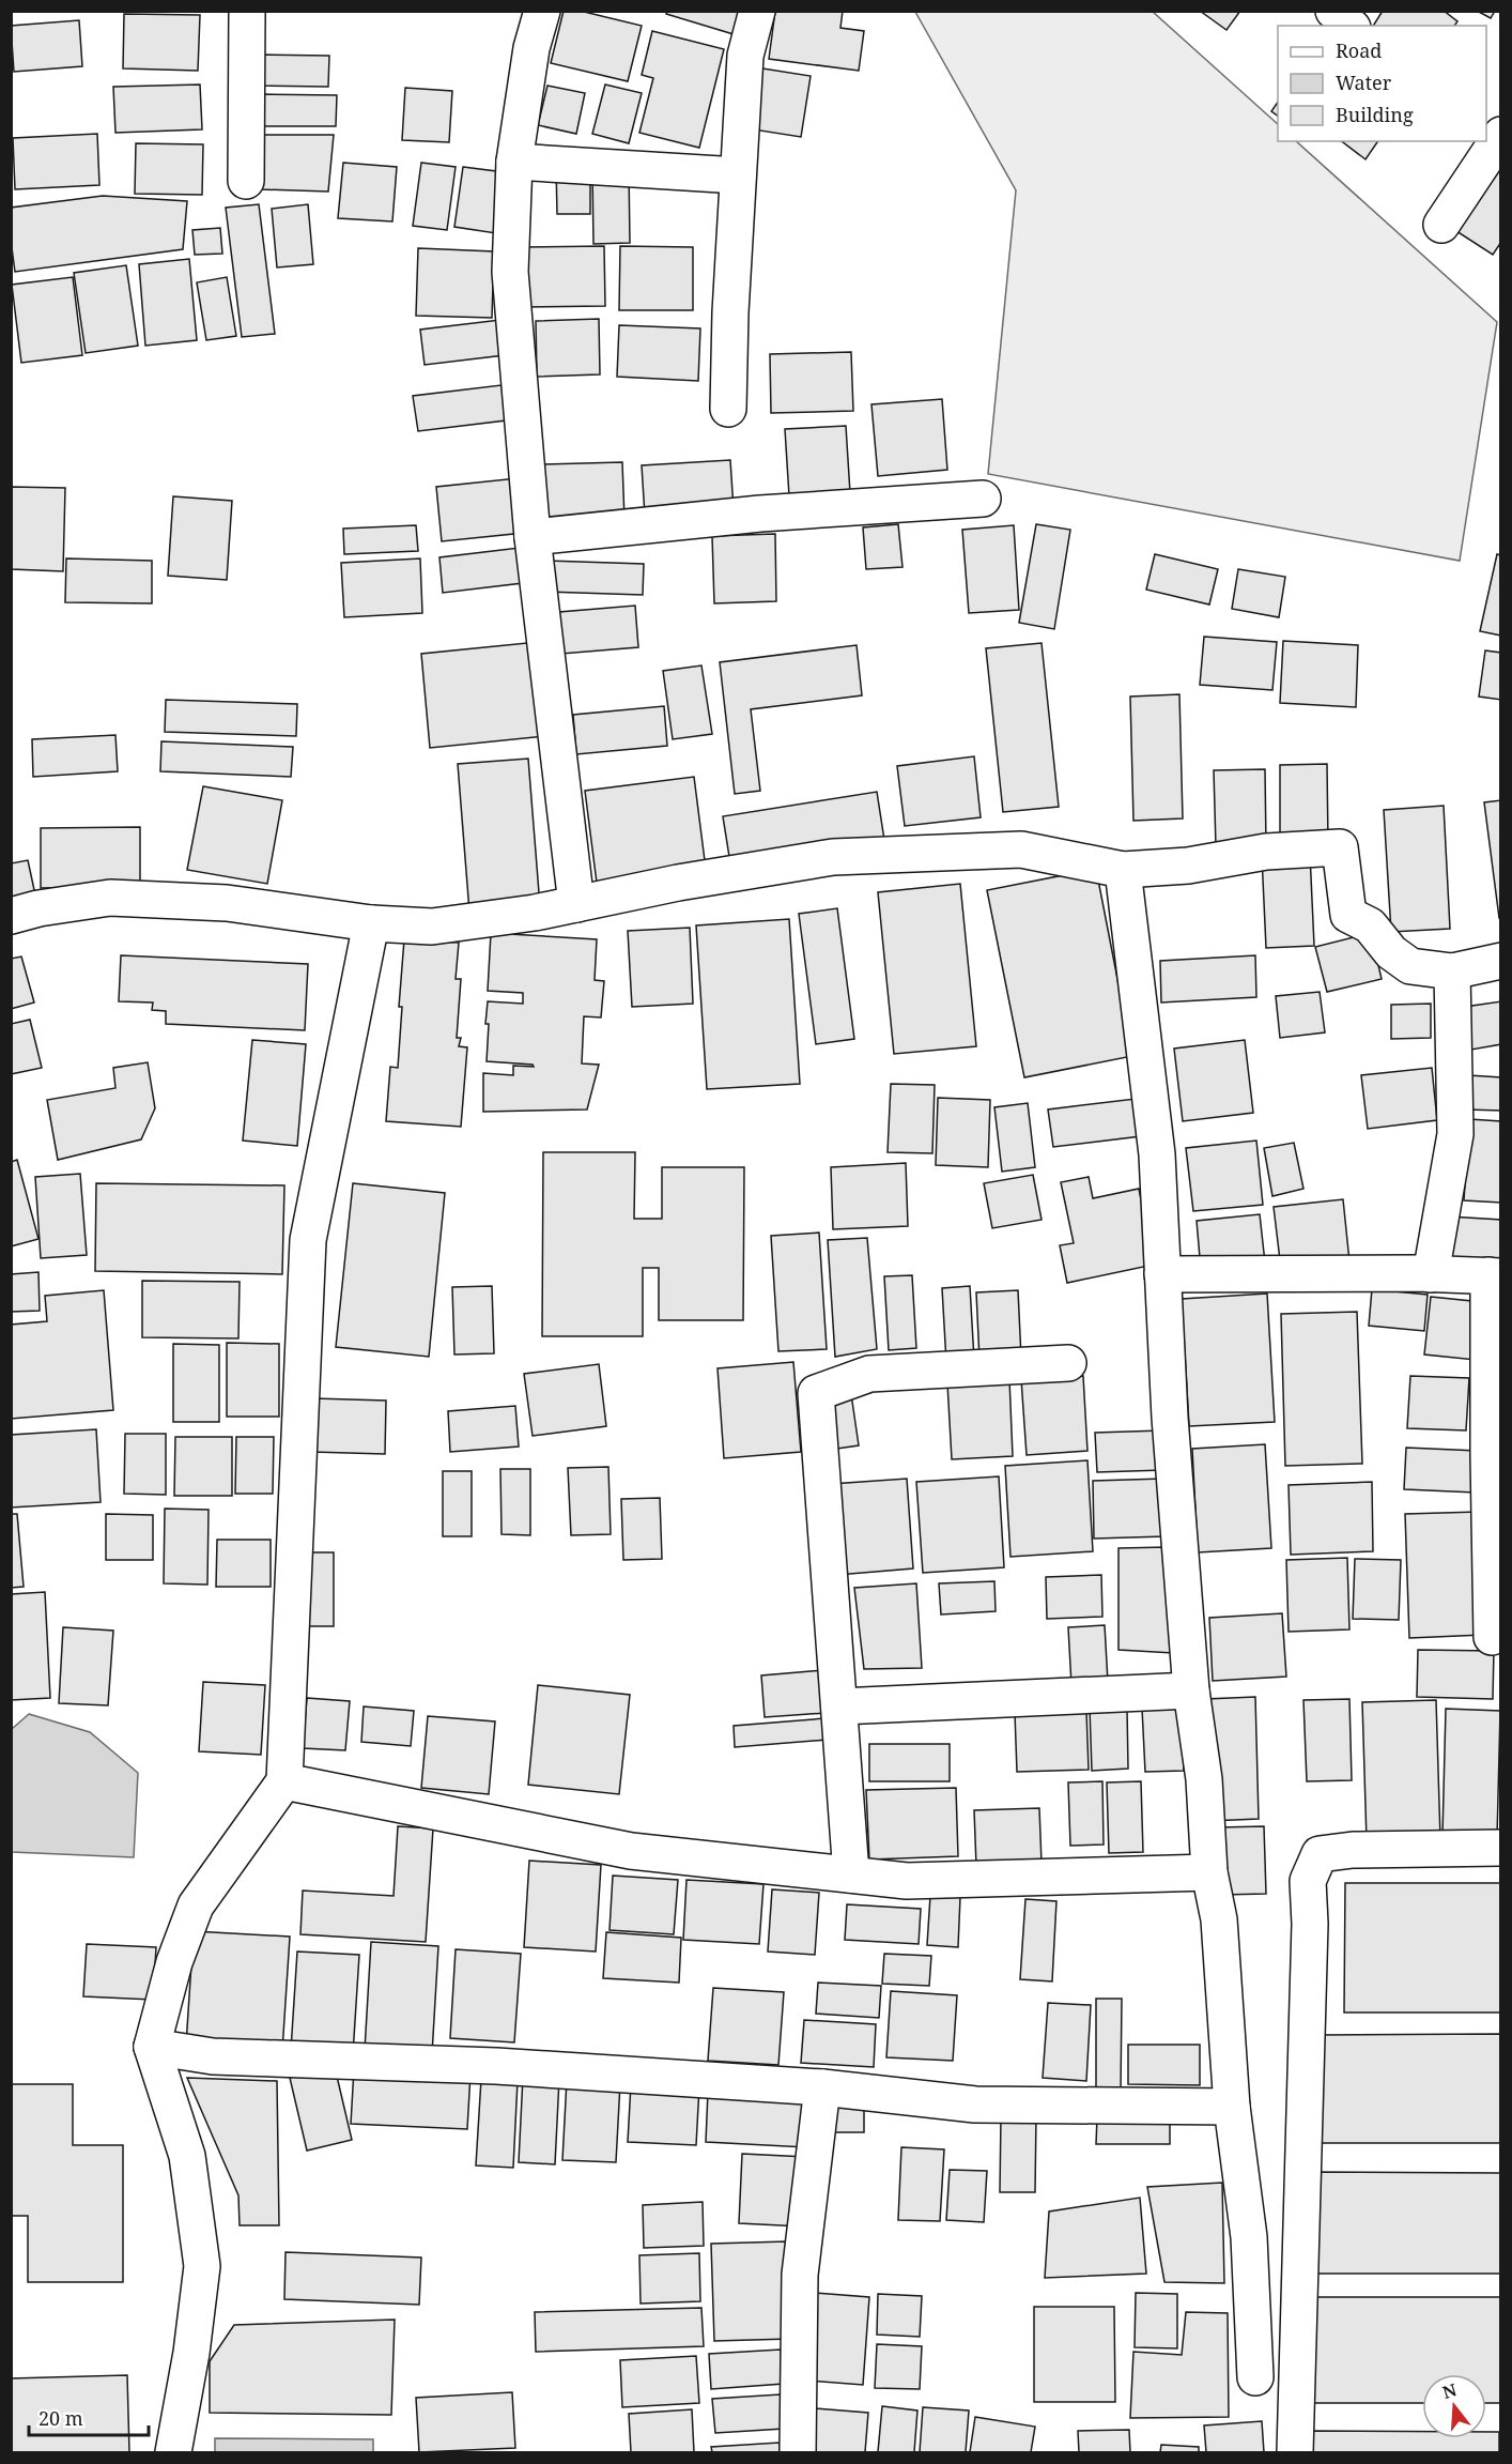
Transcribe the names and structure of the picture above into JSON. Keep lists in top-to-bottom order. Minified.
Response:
{"legend":["Road","Water","Building"],"scale_bar":"20 m","north":"top"}
